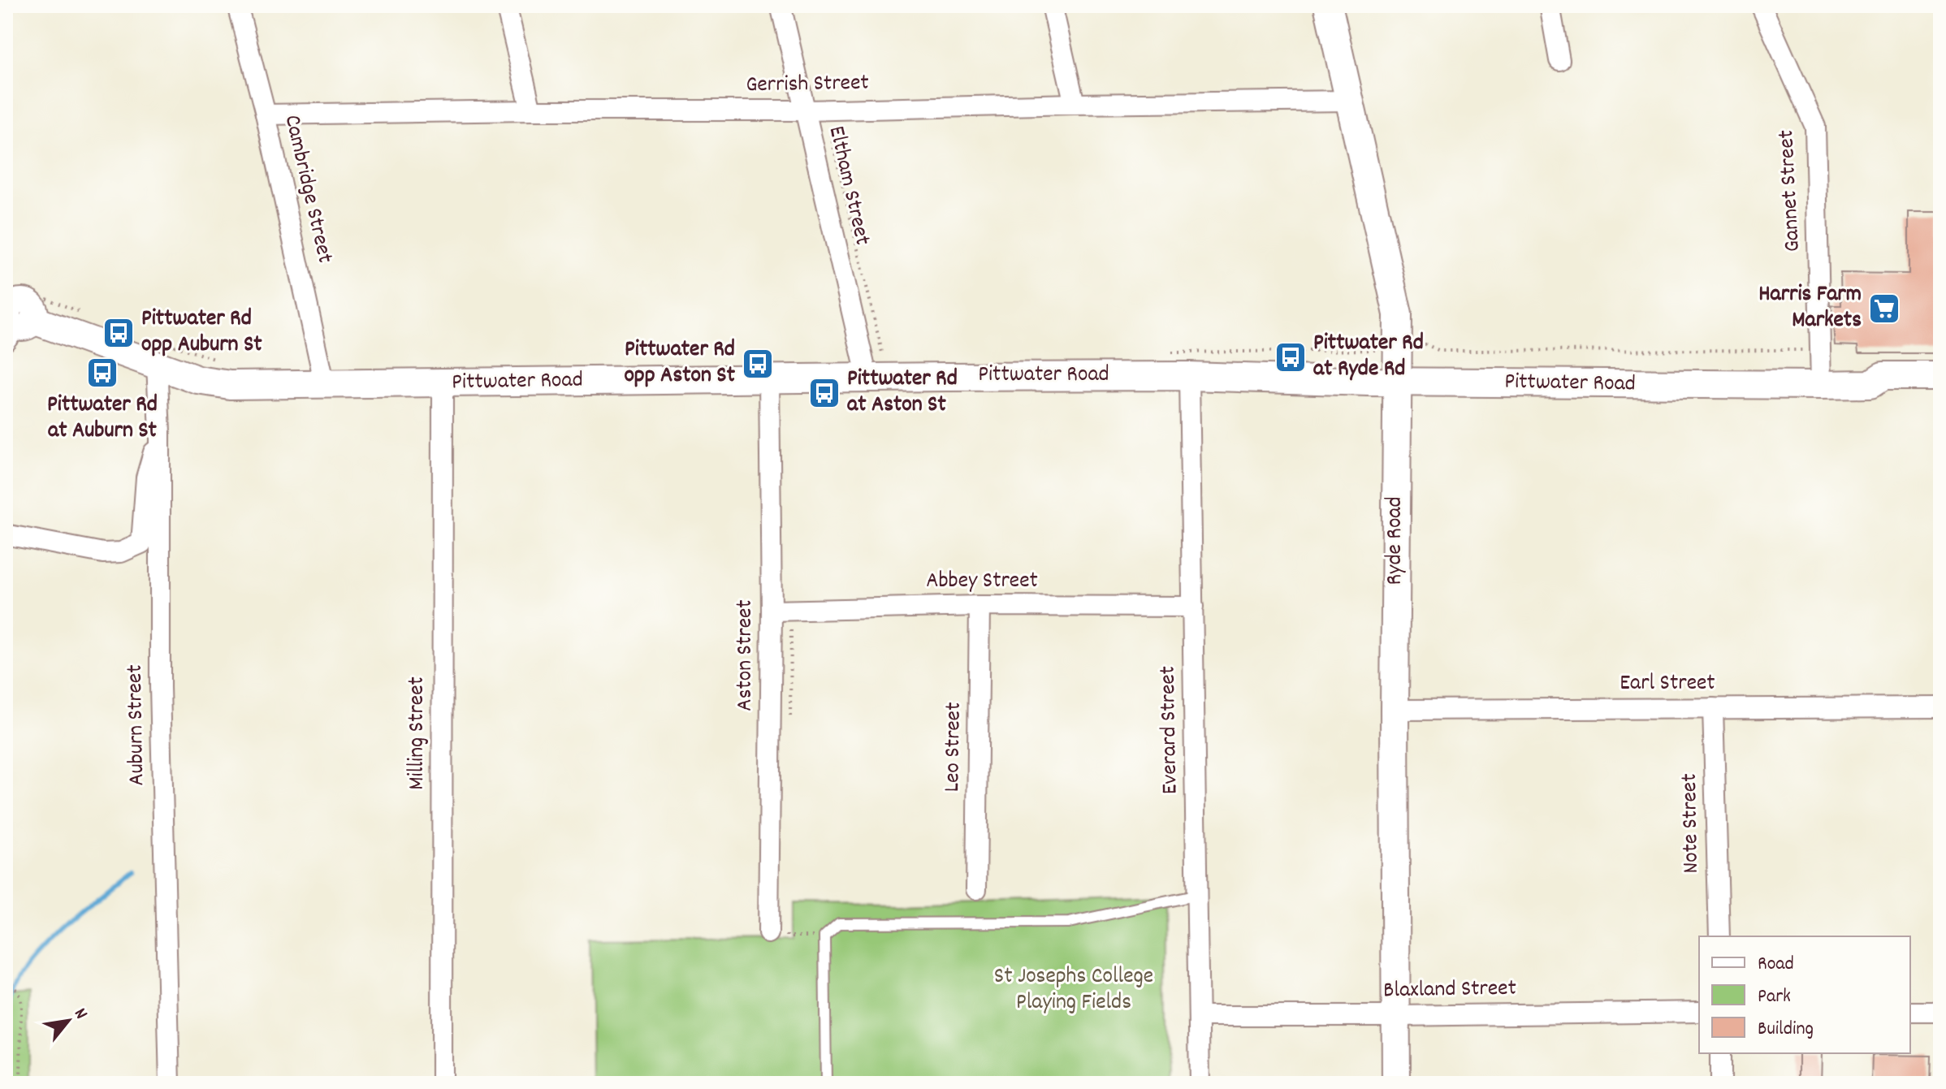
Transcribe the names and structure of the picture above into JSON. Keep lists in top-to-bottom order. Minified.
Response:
{"streets":{"main road":["Pittwater Road","Ryde Road"],"street":["Gerrish Street","Eltham Street","Cambridge Street","Gannet Street","Abbey Street","Aston Street","Earl Street","Auburn Street","Everard Street","Milling Street","Leo Street","Note Street","Blaxland Street"]},"crossings":[["Gerrish Street","Eltham Street"],["Gerrish Street","Cambridge Street"],["Gerrish Street","Ryde Road"],["Eltham Street","Pittwater Road"],["Cambridge Street","Pittwater Road"],["Gannet Street","Pittwater Road"],["Pittwater Road","Ryde Road"],["Pittwater Road","Aston Street"],["Pittwater Road","Auburn Street"],["Pittwater Road","Everard Street"],["Pittwater Road","Milling Street"],["Ryde Road","Earl Street"],["Ryde Road","Blaxland Street"],["Abbey Street","Aston Street"],["Abbey Street","Everard Street"],["Abbey Street","Leo Street"],["Earl Street","Note Street"],["Everard Street","Blaxland Street"]],"parks":["St Josephs College Playing Fields"],"places":{"supermarket":["Harris Farm Markets"],"bus stop":["Pittwater Rd opp Auburn St","Pittwater Rd at Ryde Rd","Pittwater Rd opp Aston St","Pittwater Rd at Auburn St","Pittwater Rd at Aston St"]},"legend":["Road","Park","Building"],"north":"top right"}
